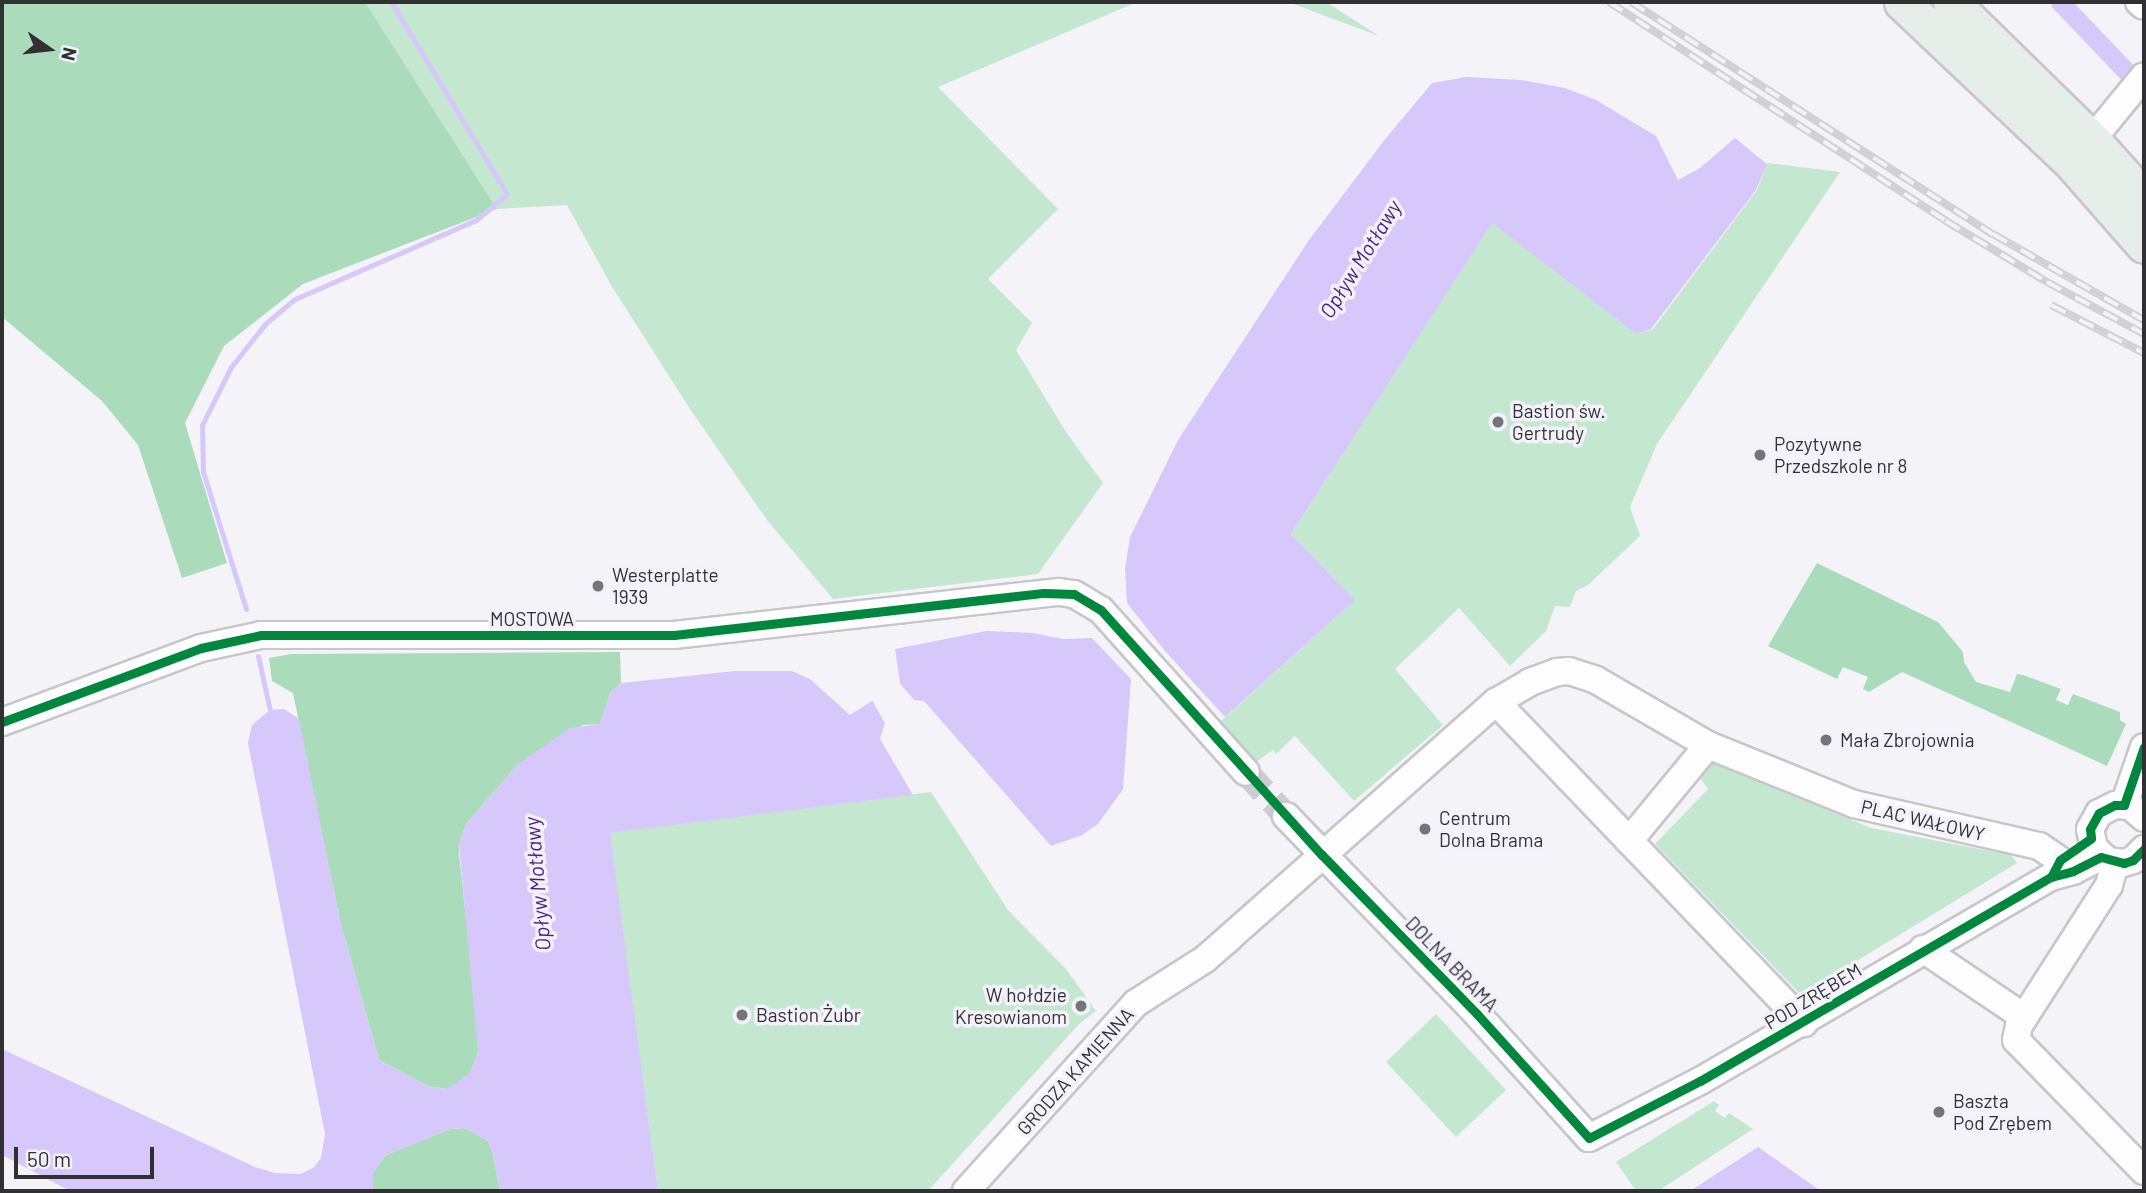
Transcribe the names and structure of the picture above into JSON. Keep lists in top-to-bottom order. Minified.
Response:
{"streets":{"street":["MOSTOWA","PLAC WAŁOWY","DOLNA BRAMA","POD ZRĘBEM","GRODZA KAMIENNA"]},"crossings":[["PLAC WAŁOWY","DOLNA BRAMA"],["PLAC WAŁOWY","POD ZRĘBEM"],["PLAC WAŁOWY","GRODZA KAMIENNA"],["DOLNA BRAMA","POD ZRĘBEM"],["DOLNA BRAMA","GRODZA KAMIENNA"]],"water":["Opływ Motławy"],"places":["Bastion św. Gertrudy","Pozytywne Przedszkole nr 8","Westerplatte 1939","Mała Zbrojownia","Centrum Dolna Brama","W hołdzie Kresowianom","Bastion Żubr","Baszta Pod Zrębem"],"scale_bar":"50 m","north":"right"}
